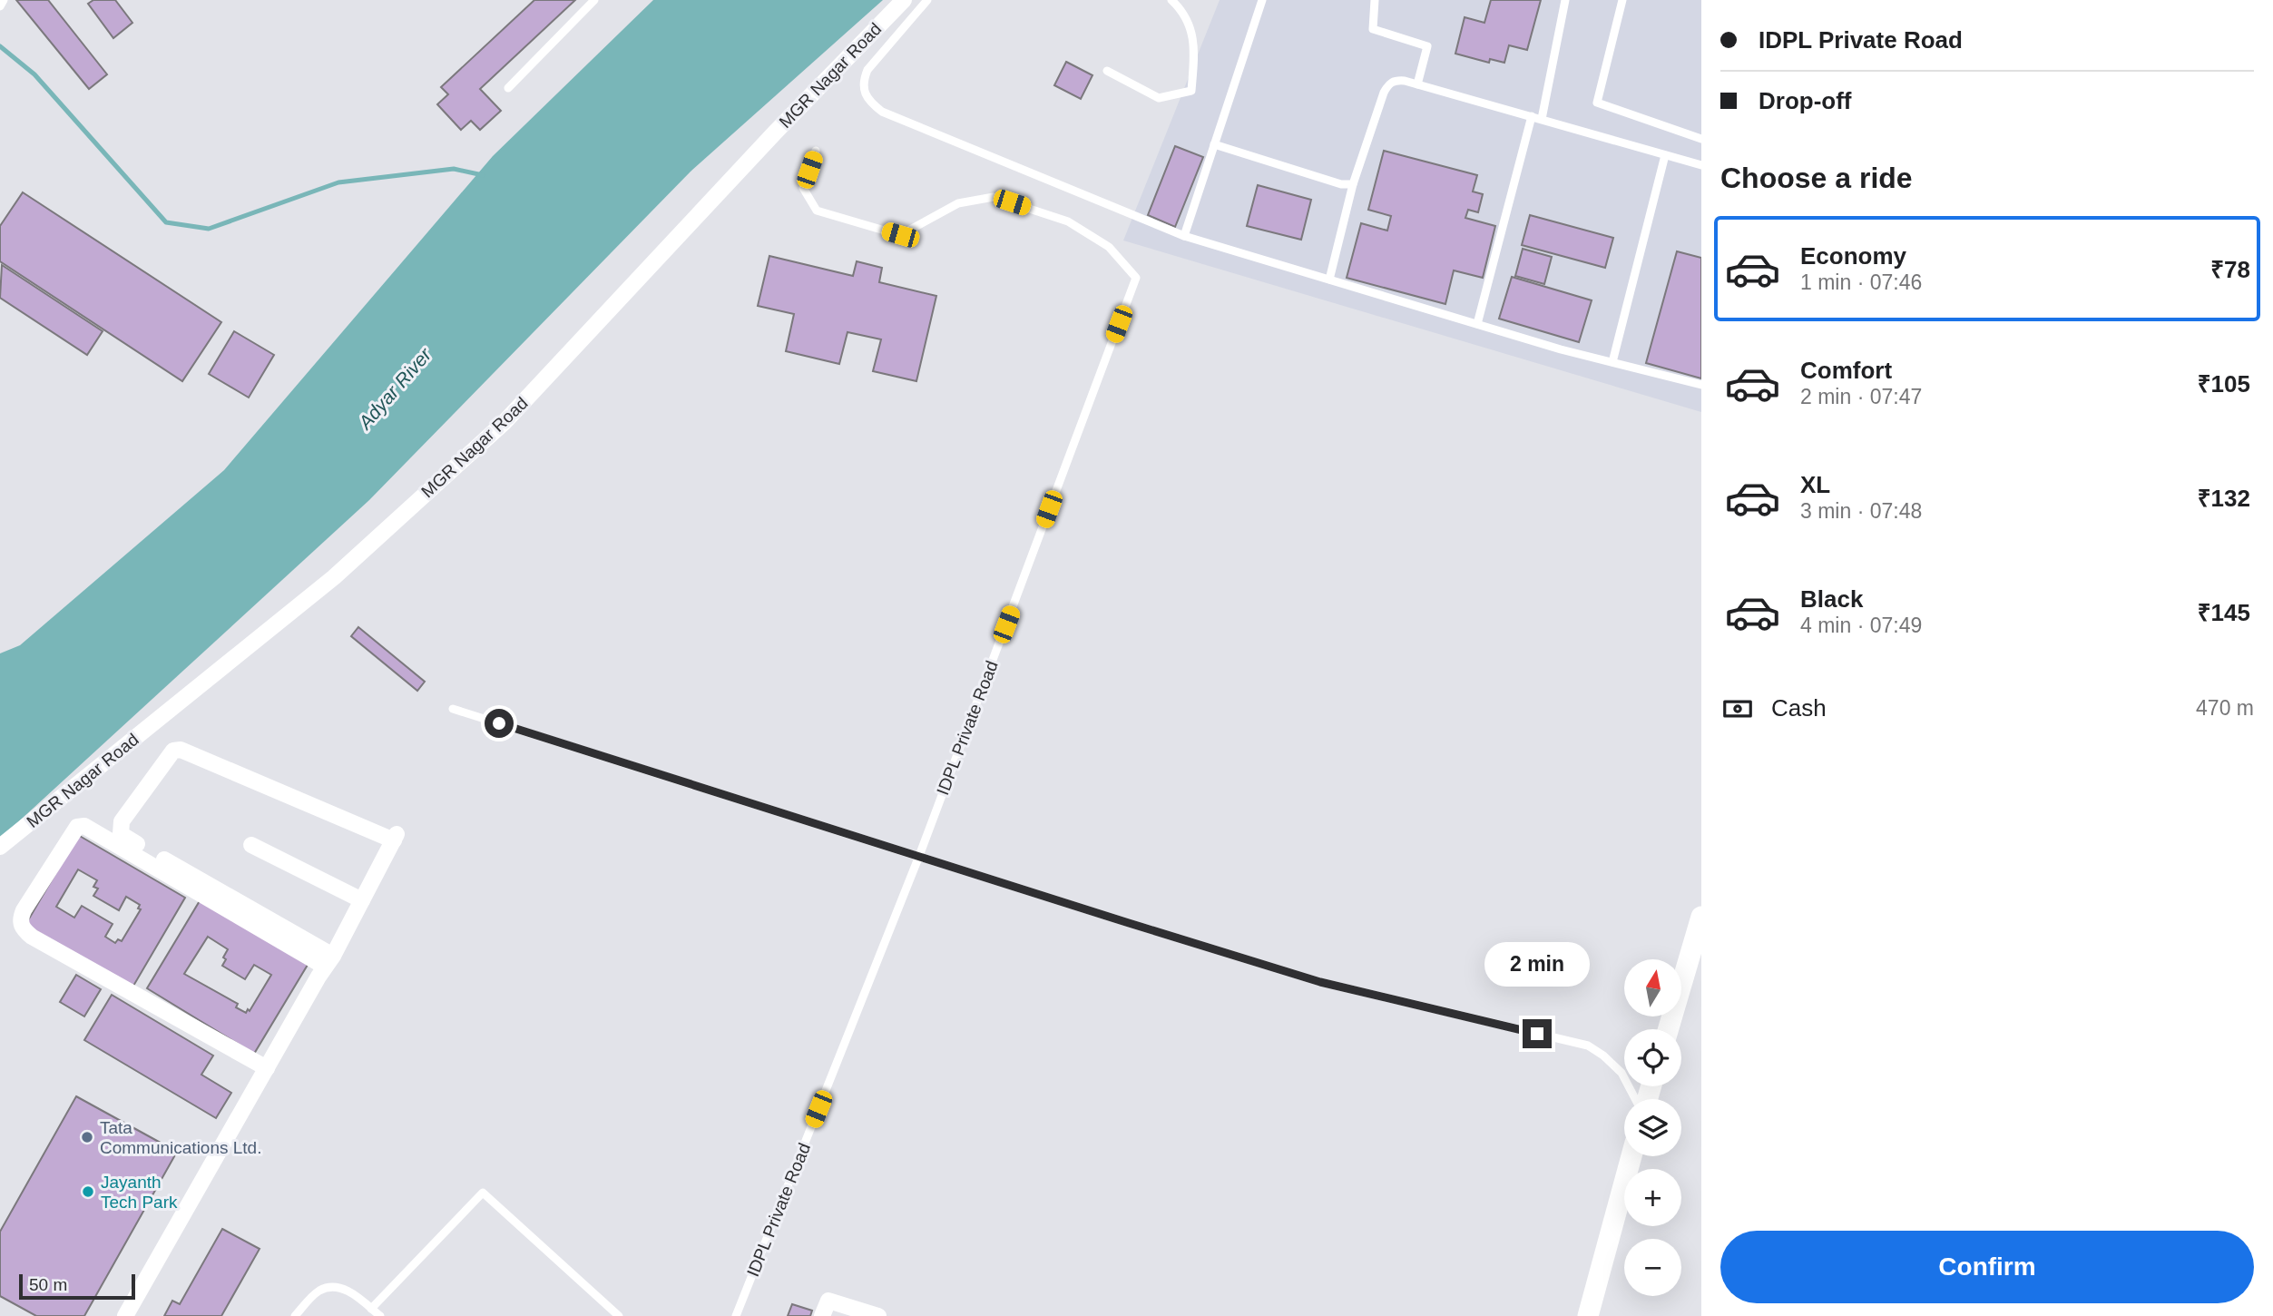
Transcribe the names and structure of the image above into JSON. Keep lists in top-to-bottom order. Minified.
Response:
{"streets":{"street":["MGR Nagar Road"],"lane":["IDPL Private Road"]},"water":["Adyar River"],"places":["Tata Communications Ltd.","Jayanth Tech Park"],"scale_bar":"50 m","north":"top","page":{"banner":["IDPL Private Road","Drop-off"],"heading":"Choose a ride","list":[{"name":"Economy","note":"1 min · 07:46","value":"₹78"},{"name":"Comfort","note":"2 min · 07:47","value":"₹105"},{"name":"XL","note":"3 min · 07:48","value":"₹132"},{"name":"Black","note":"4 min · 07:49","value":"₹145"}],"pay":["Cash","470 m"],"bubble":"2 min","map_buttons":["+","−"],"buttons":"Confirm","scale":"50 m"}}
